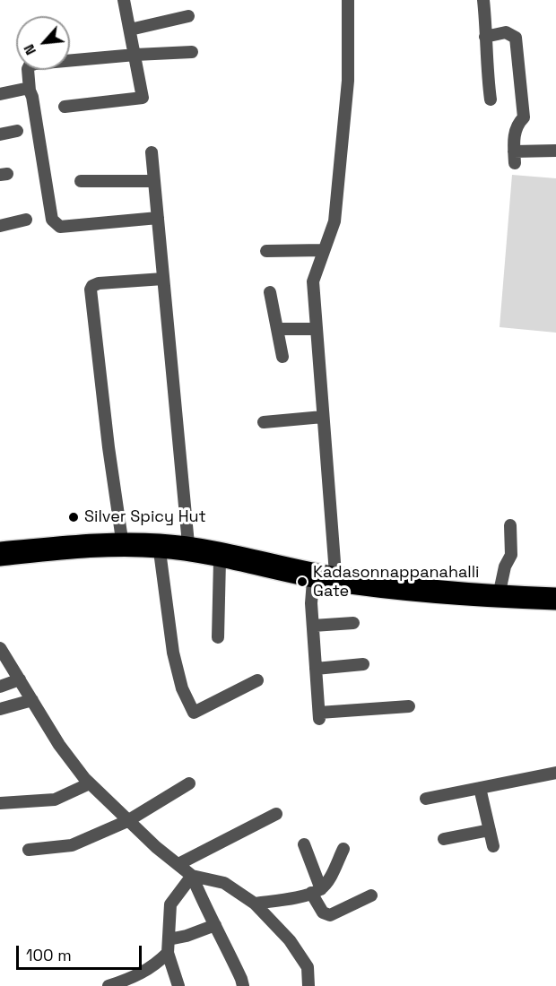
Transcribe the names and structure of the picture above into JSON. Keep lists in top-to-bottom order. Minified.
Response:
{"places":["Silver Spicy Hut","Kadasonnappanahalli Gate"],"scale_bar":"100 m","north":"bottom left"}
